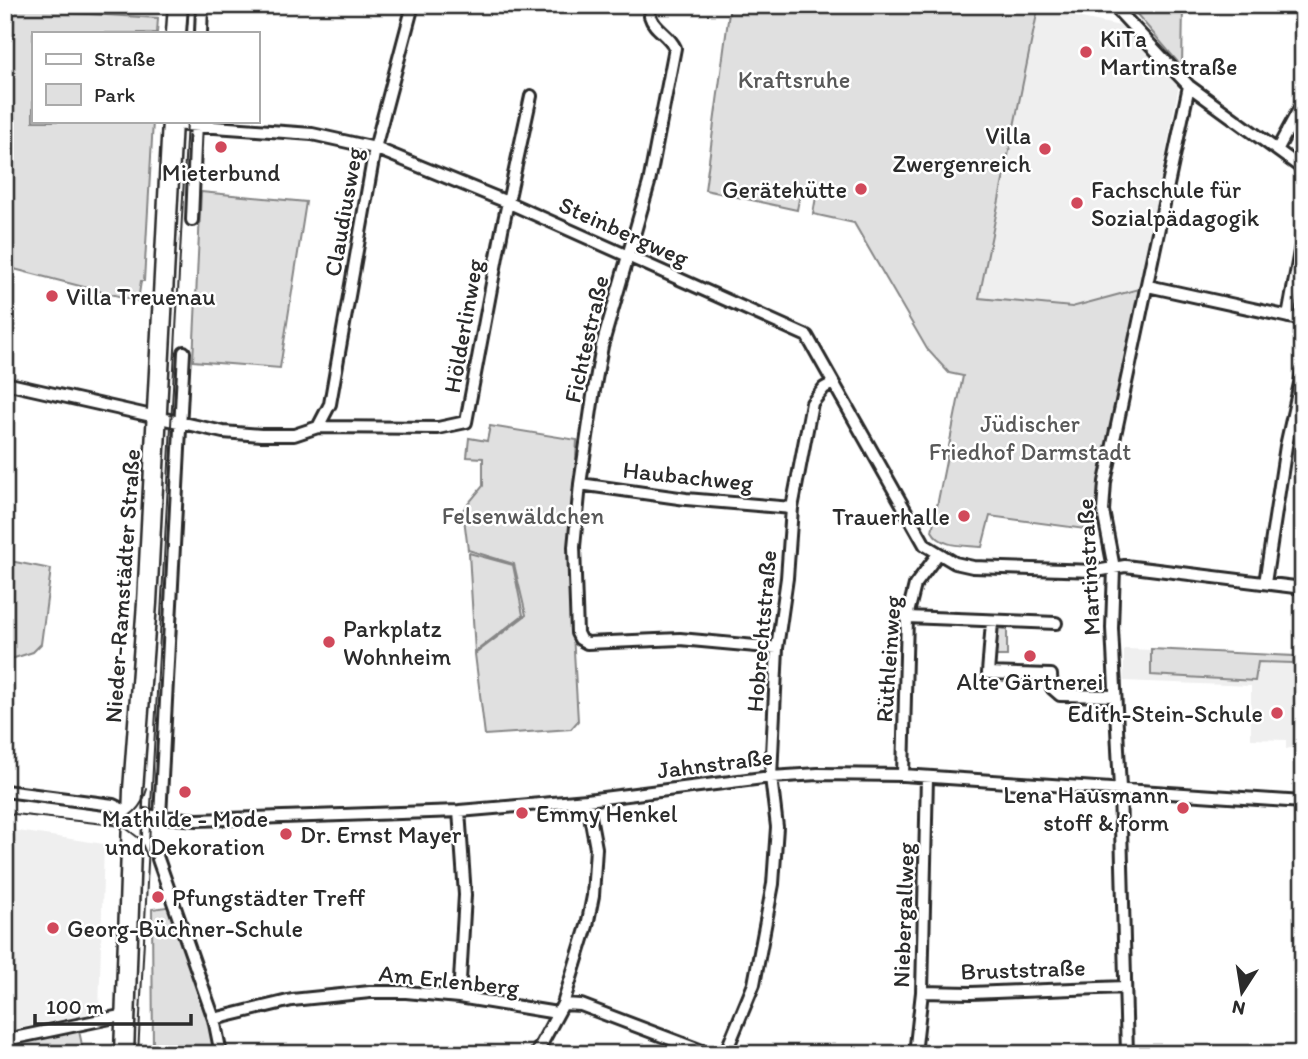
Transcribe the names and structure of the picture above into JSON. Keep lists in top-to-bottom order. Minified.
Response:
{"streets":{"main road":["Nieder-Ramstädter Straße"],"street":["Claudiusweg","Steinbergweg","Hölderlinweg","Fichtestraße","Haubachweg","Martinstraße","Hobrechtstraße","Rüthleinweg","Jahnstraße","Niebergallweg","Bruststraße","Am Erlenberg"]},"crossings":[["Claudiusweg","Steinbergweg"],["Claudiusweg","Hölderlinweg"],["Steinbergweg","Hölderlinweg"],["Steinbergweg","Fichtestraße"],["Steinbergweg","Nieder-Ramstädter Straße"],["Steinbergweg","Hobrechtstraße"],["Steinbergweg","Rüthleinweg"],["Hölderlinweg","Nieder-Ramstädter Straße"],["Fichtestraße","Haubachweg"],["Fichtestraße","Hobrechtstraße"],["Haubachweg","Hobrechtstraße"],["Martinstraße","Jahnstraße"],["Martinstraße","Bruststraße"],["Nieder-Ramstädter Straße","Jahnstraße"],["Hobrechtstraße","Jahnstraße"],["Rüthleinweg","Jahnstraße"],["Jahnstraße","Niebergallweg"],["Niebergallweg","Bruststraße"]],"parks":["Kraftsruhe","Jüdischer Friedhof Darmstadt","Felsenwäldchen"],"places":["KiTa Martinstraße","Mieterbund","Villa Zwergenreich","Gerätehütte","Fachschule für Sozialpädagogik","Villa Treuenau","Trauerhalle","Parkplatz Wohnheim","Alte Gärtnerei","Edith-Stein-Schule","Mathilde - Mode und Dekoration","Lena Hausmann stoff & form","Emmy Henkel","Dr. Ernst Mayer","Pfungstädter Treff","Georg-Büchner-Schule"],"legend":["Straße","Park"],"scale_bar":"100 m","north":"bottom"}
